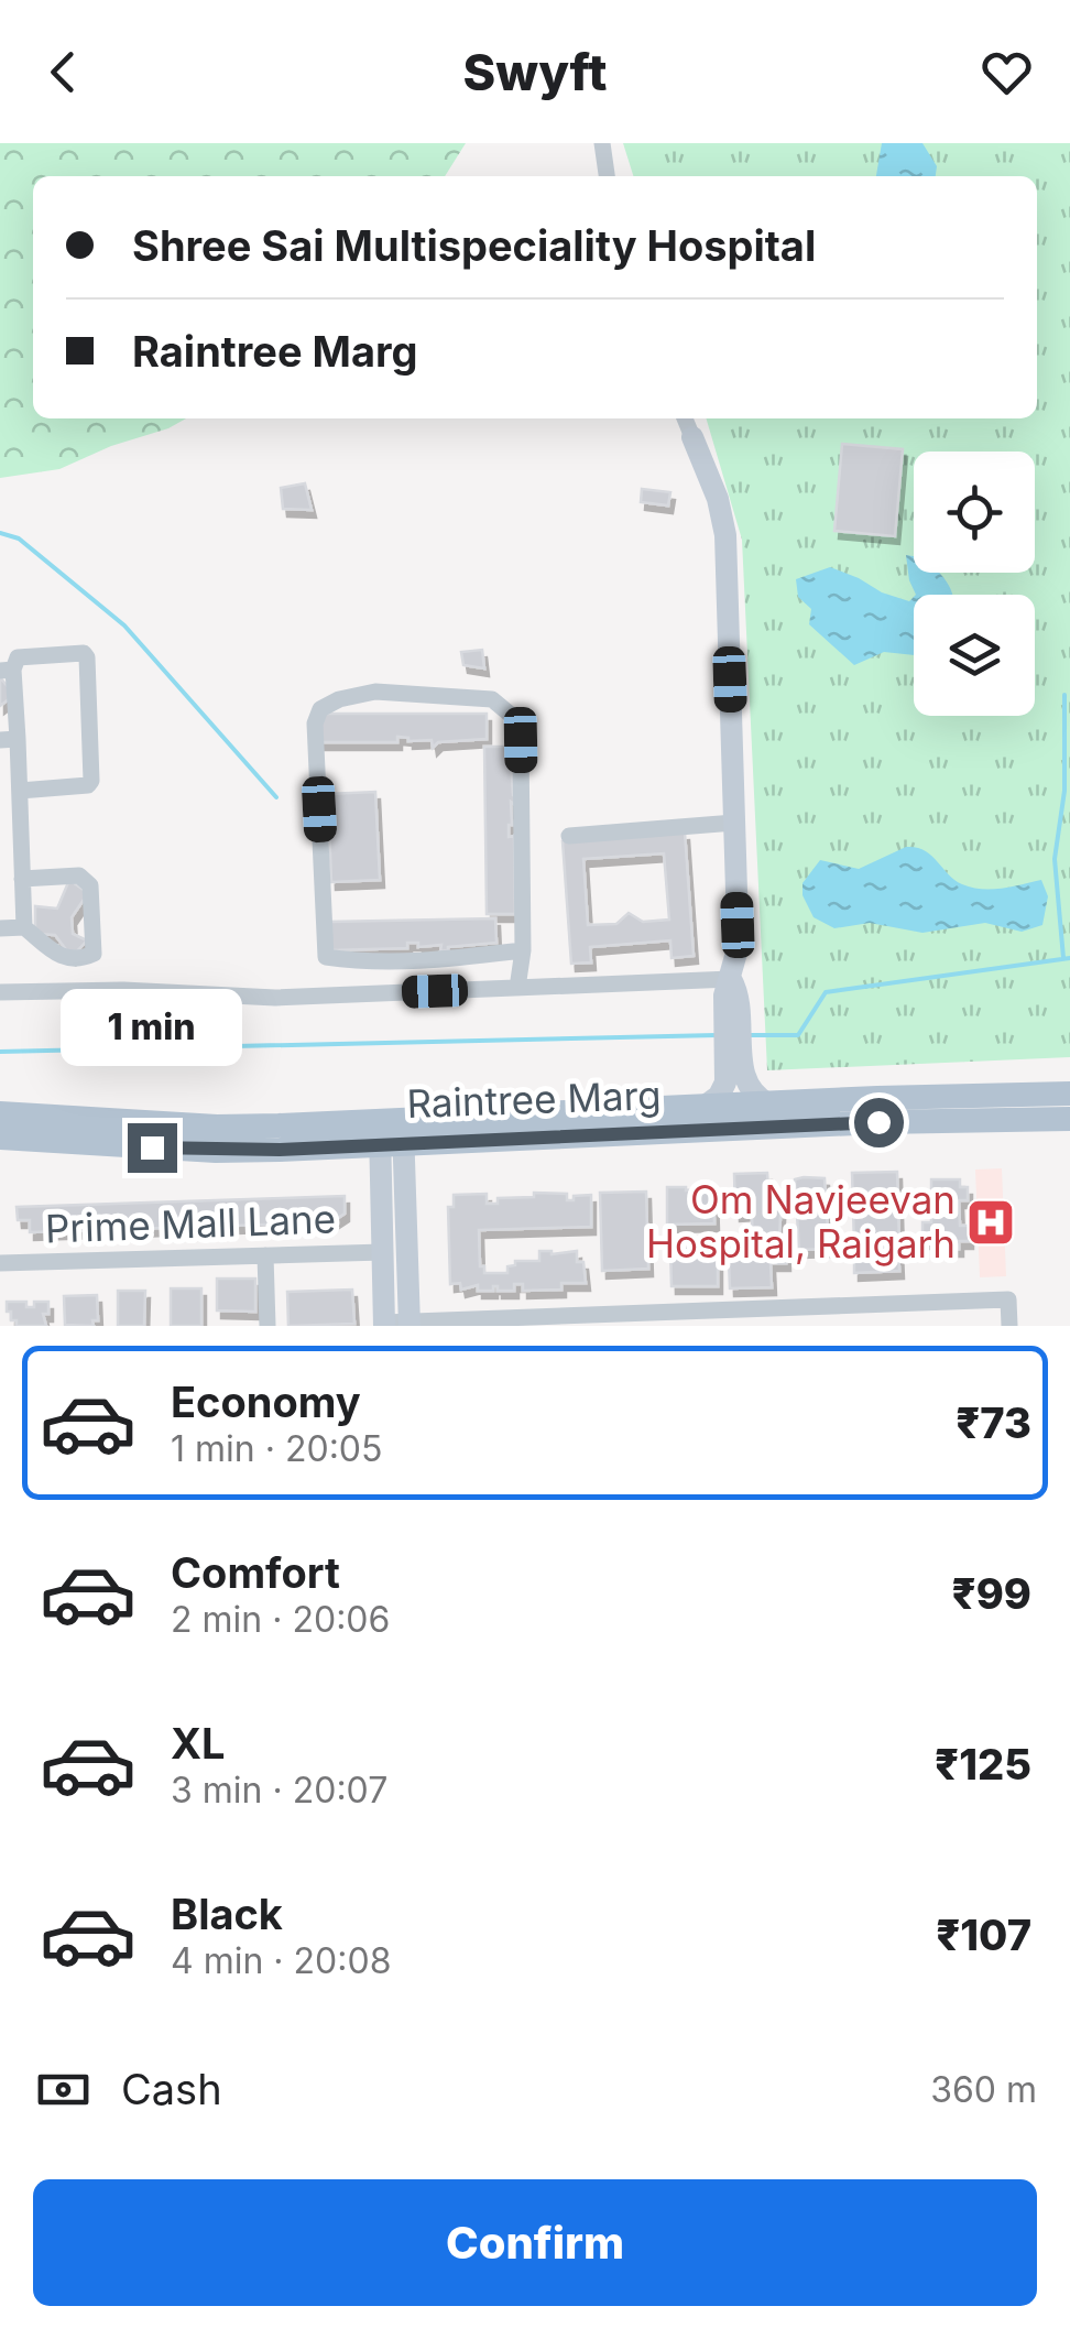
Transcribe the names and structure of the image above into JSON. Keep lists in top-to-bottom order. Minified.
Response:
{"streets":{"main road":["Raintree Marg"],"street":["Prime Mall Lane"]},"places":{"hospital":["Om Navjeevan Hospital, Raigarh"]},"page":{"header":"Swyft","banner":["Shree Sai Multispeciality Hospital","Raintree Marg"],"bubble":"1 min","list":[{"name":"Economy","note":"1 min · 20:05","value":"₹73"},{"name":"Comfort","note":"2 min · 20:06","value":"₹99"},{"name":"XL","note":"3 min · 20:07","value":"₹125"},{"name":"Black","note":"4 min · 20:08","value":"₹107"}],"pay":["Cash","360 m"],"buttons":"Confirm"}}
